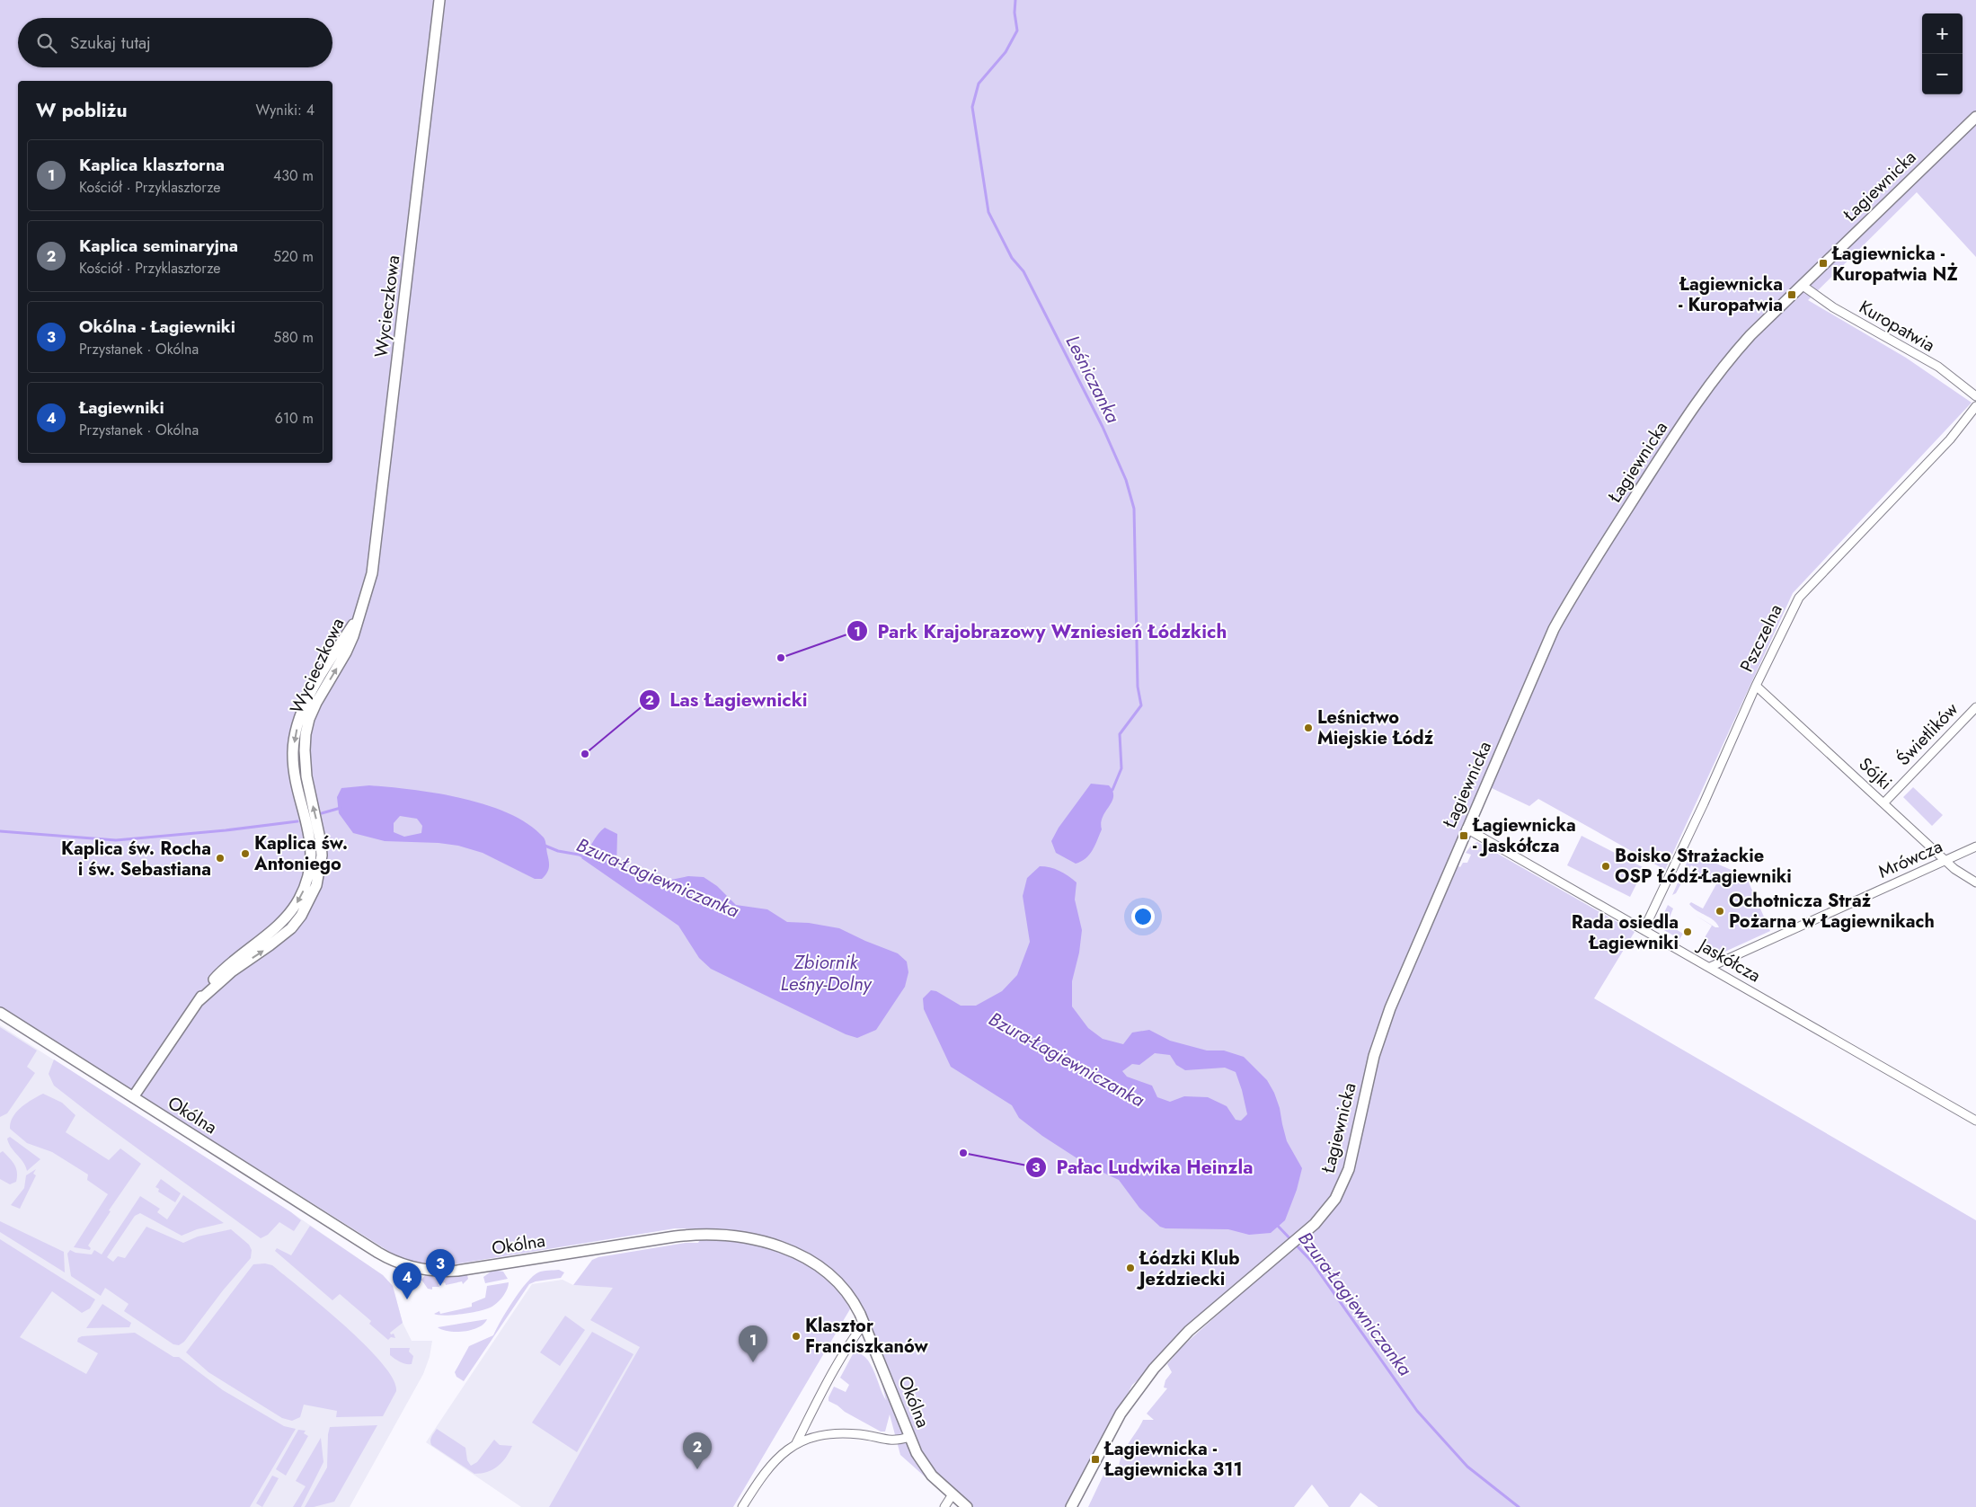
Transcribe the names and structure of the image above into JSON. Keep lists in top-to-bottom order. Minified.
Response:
{"streets":{"street":["Łagiewnicka","Wycieczkowa","Kuropatwia","Pszczelna","Świetlików","Sójki","Mrówcza","Jaskółcza","Okólna"]},"crossings":[["Łagiewnicka","Kuropatwia"],["Łagiewnicka","Jaskółcza"],["Wycieczkowa","Okólna"],["Pszczelna","Sójki"],["Pszczelna","Jaskółcza"],["Świetlików","Sójki"],["Sójki","Mrówcza"],["Mrówcza","Jaskółcza"]],"water":["Leśniczanka","Bzura-Łagiewniczanka","Zbiornik Leśny-Dolny"],"places":{"transit":["Łagiewnicka - Kuropatwia NŻ","Łagiewnicka - Kuropatwia","Łagiewnicka - Jaskółcza","Łagiewnicka - Łagiewnicka 311"],"other":["Park Krajobrazowy Wzniesień Łódzkich","Leśnictwo Miejskie Łódź","Las Łagiewnicki","Kaplica św. Antoniego","Kaplica św. Rocha i św. Sebastiana","Boisko Strażackie OSP Łódź-Łagiewniki","Ochotnicza Straż Pożarna w Łagiewnikach","Rada osiedla Łagiewniki","Pałac Ludwika Heinzla","Łódzki Klub Jeździecki","Klasztor Franciszkanów"]},"page":{"map_buttons":["+","−"],"search":"Szukaj tutaj","heading":["W pobliżu","Wyniki: 4"],"list":[{"mark":"1","name":"Kaplica klasztorna","note":"Kościół · Przyklasztorze","value":"430 m"},{"mark":"2","name":"Kaplica seminaryjna","note":"Kościół · Przyklasztorze","value":"520 m"},{"mark":"3","name":"Okólna - Łagiewniki","note":"Przystanek · Okólna","value":"580 m"},{"mark":"4","name":"Łagiewniki","note":"Przystanek · Okólna","value":"610 m"}],"pins":["3","4","1","2"]}}
